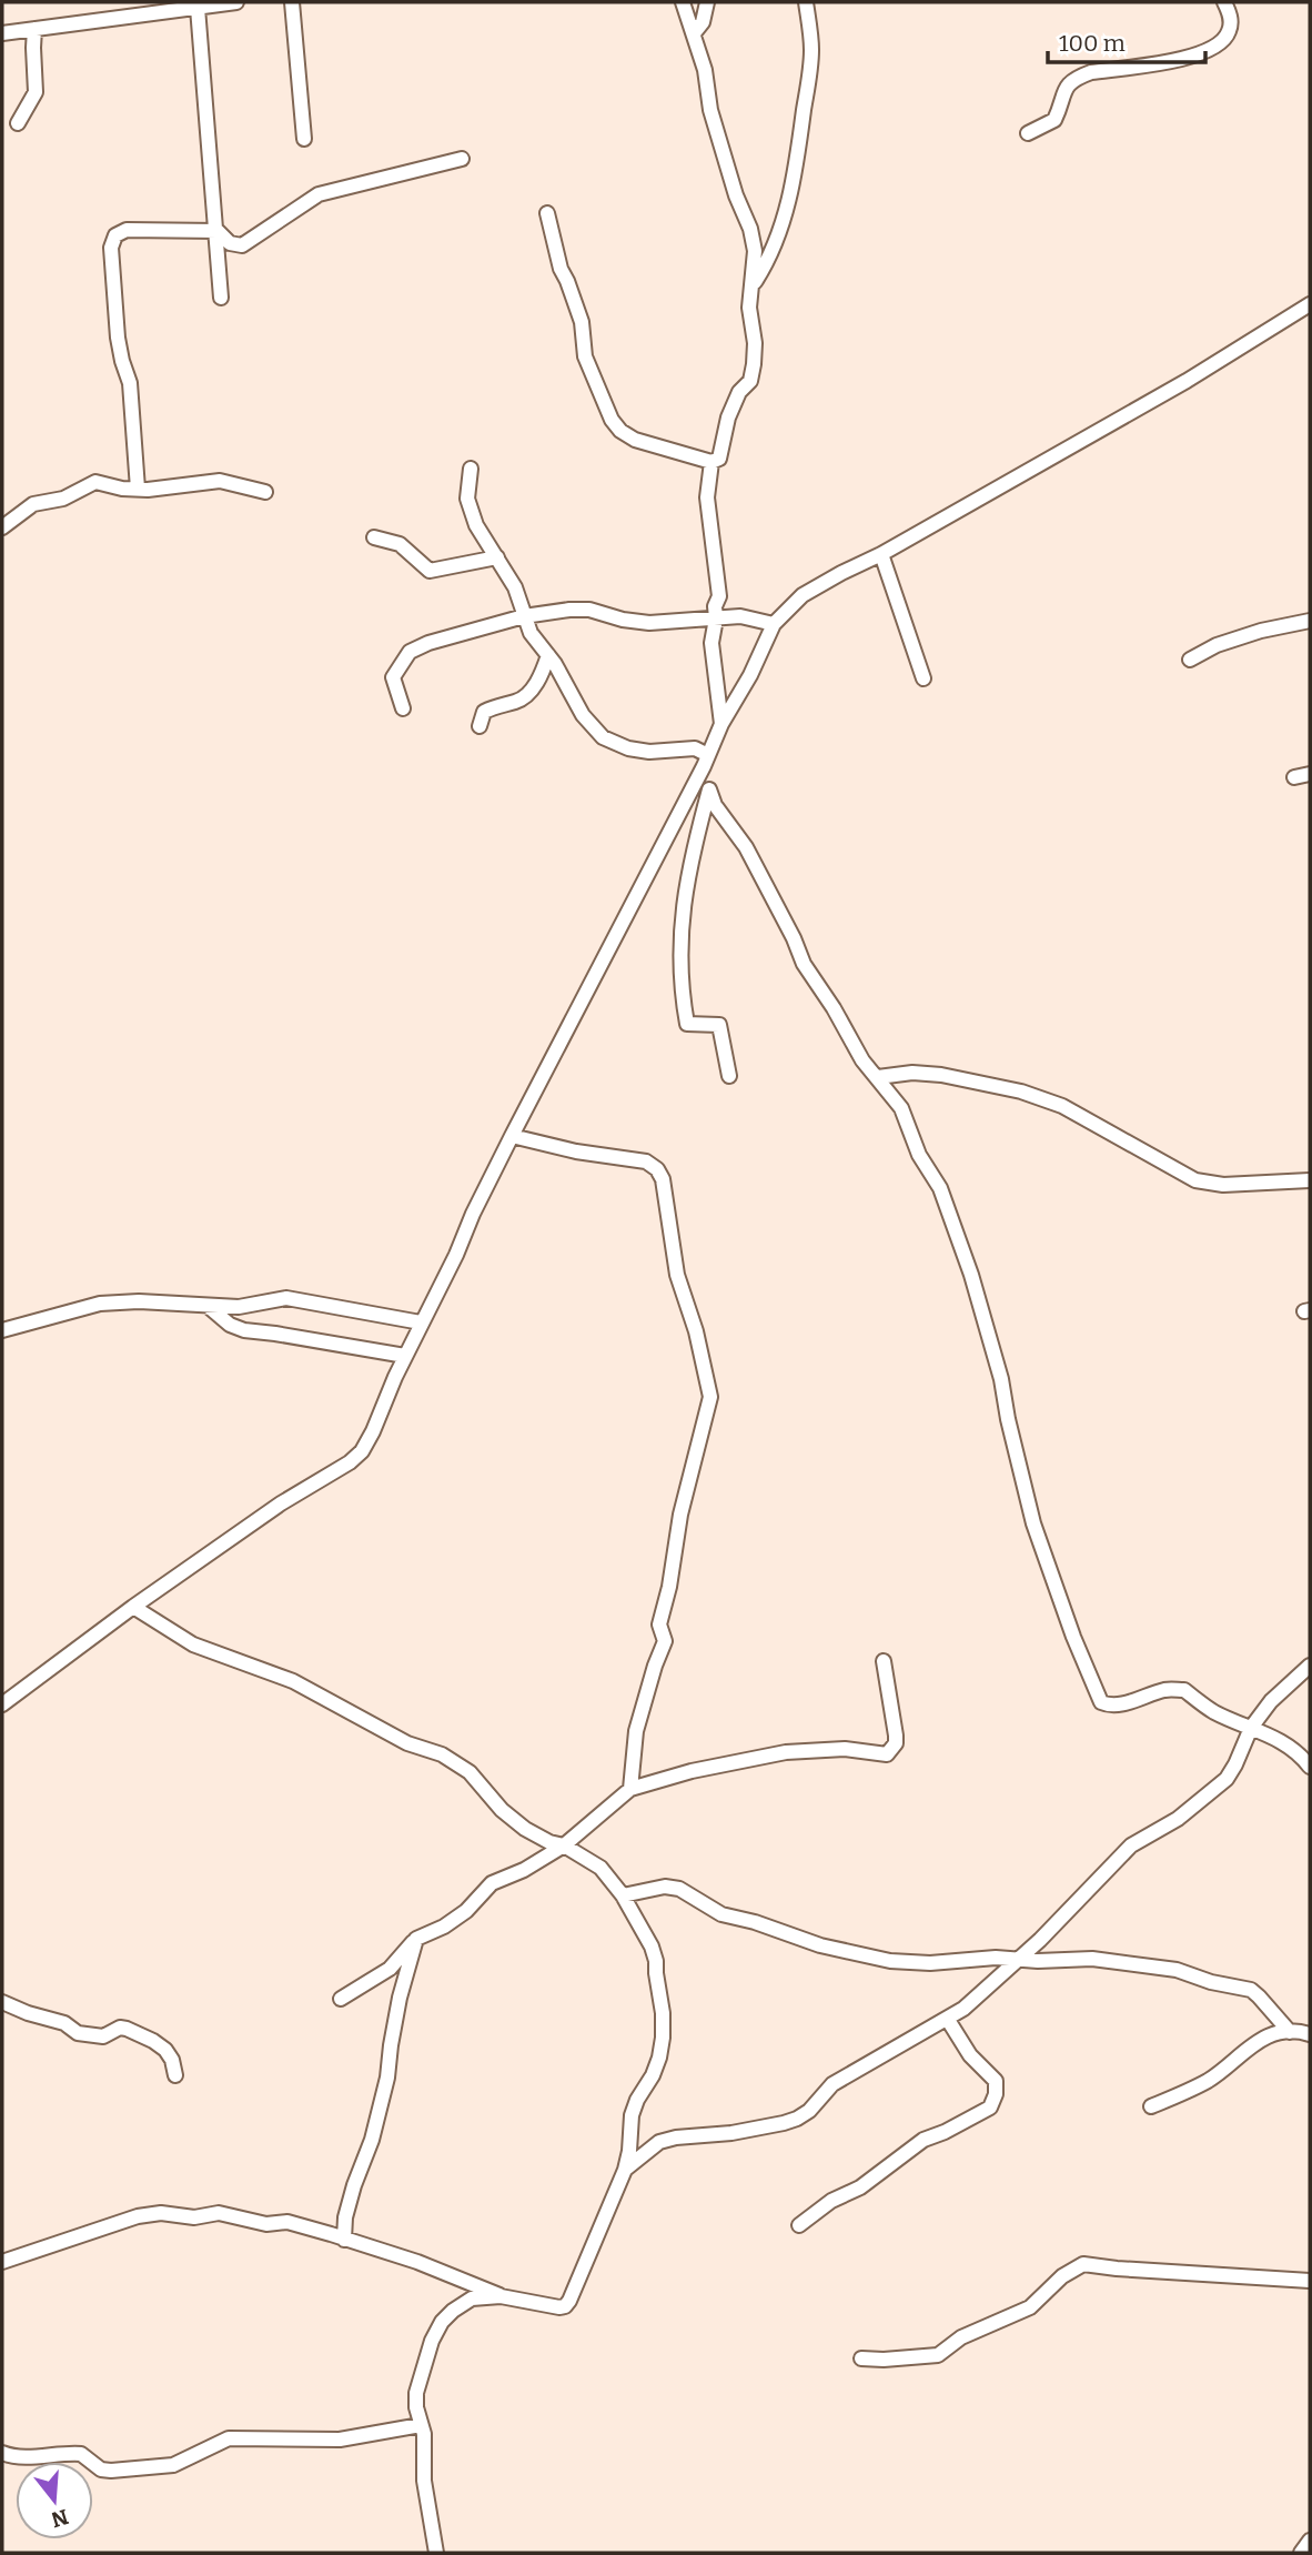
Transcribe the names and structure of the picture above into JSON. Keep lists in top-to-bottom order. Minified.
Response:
{"scale_bar":"100 m","north":"bottom"}
